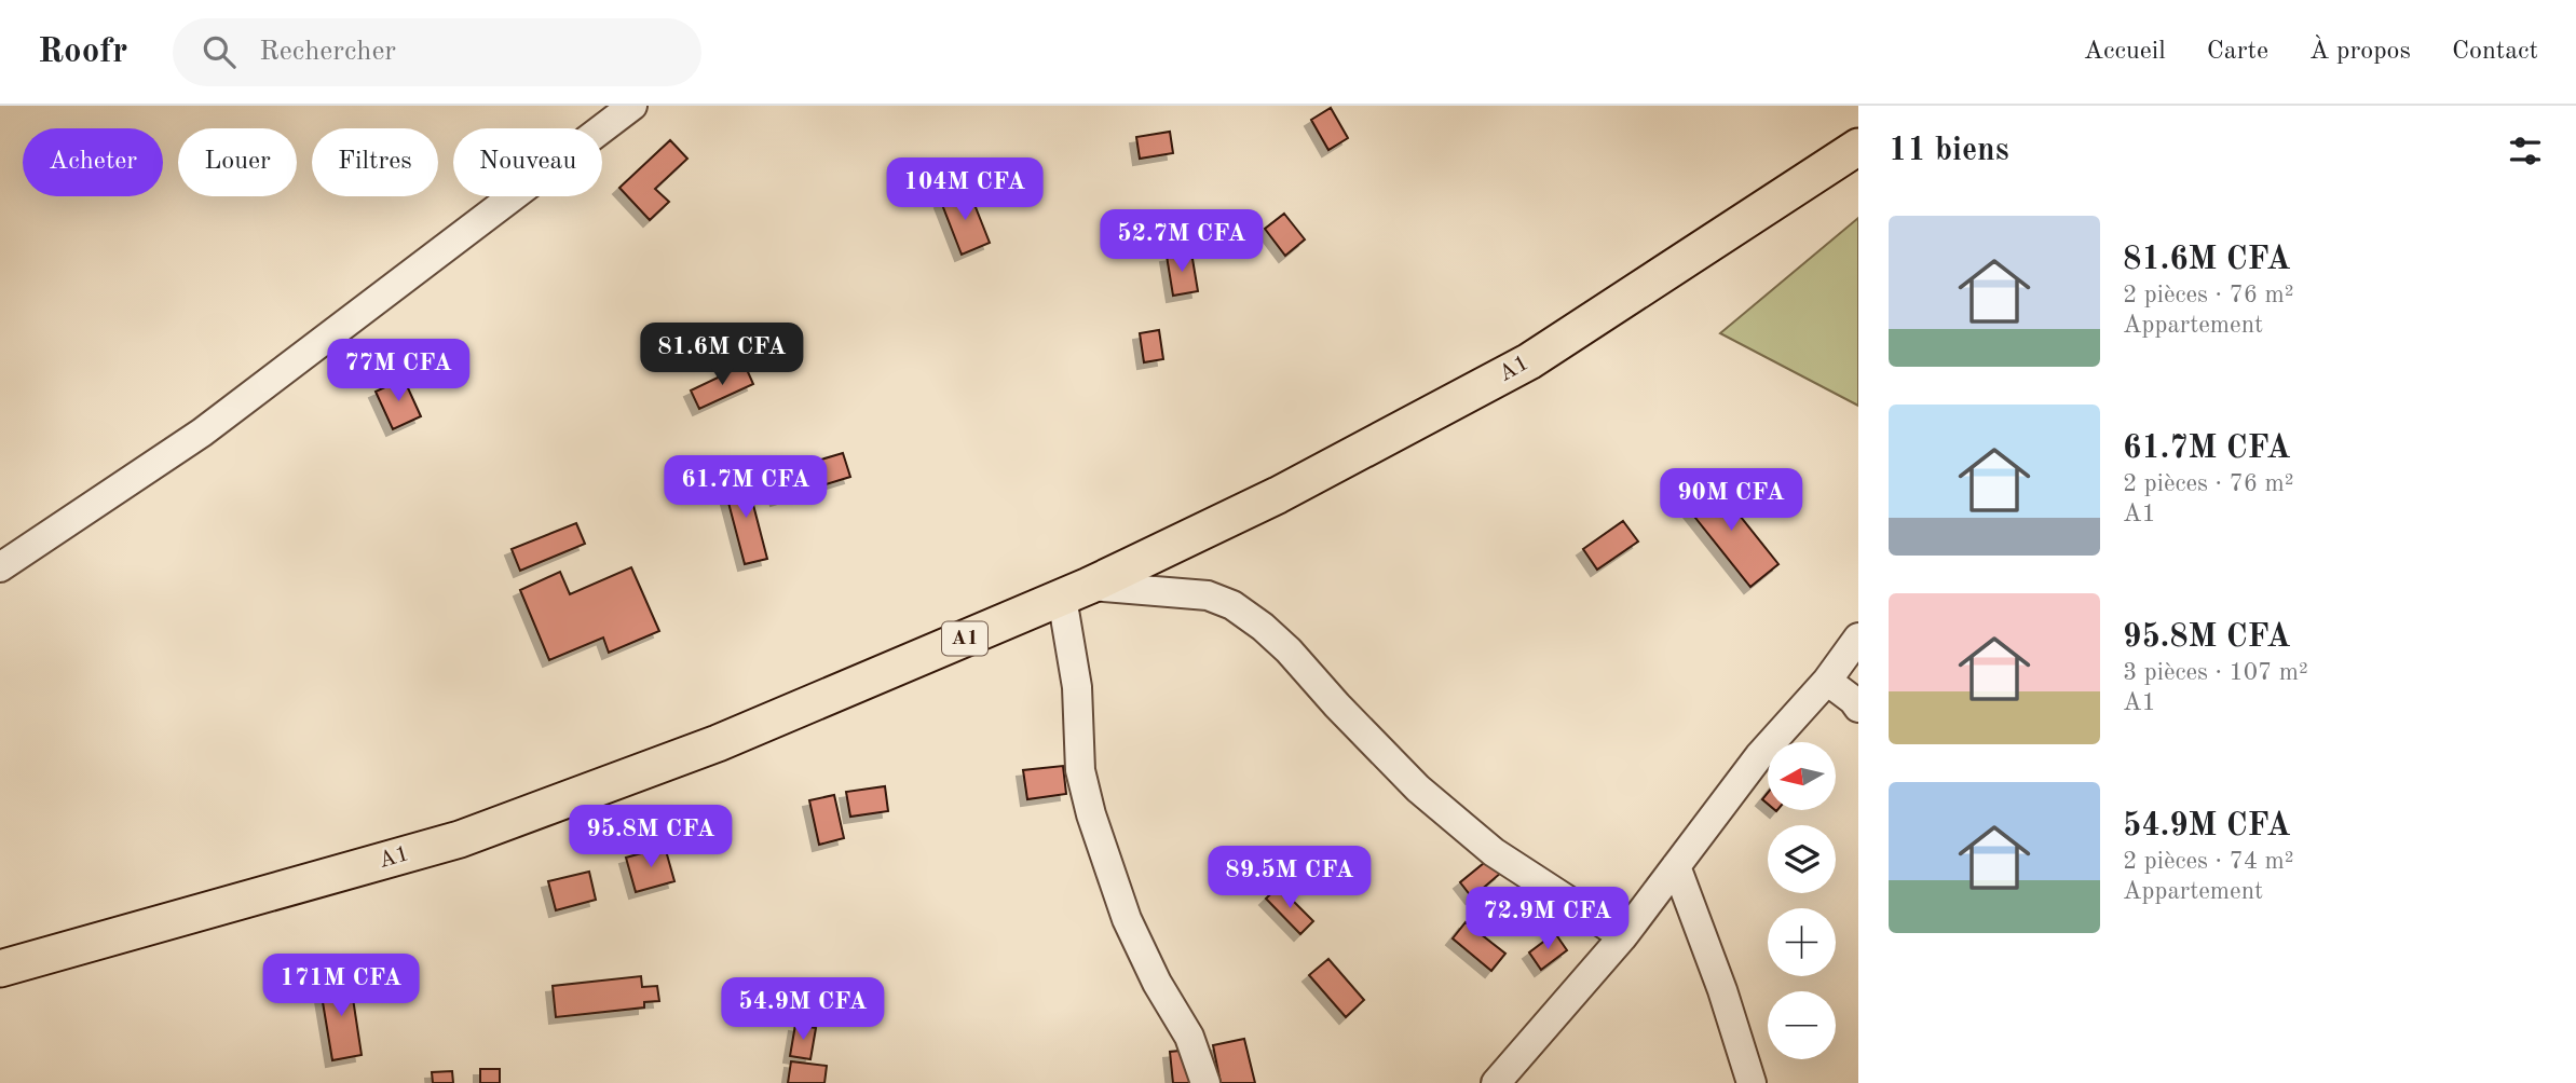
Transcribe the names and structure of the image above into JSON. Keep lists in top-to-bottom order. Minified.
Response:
{"streets":{"main road":["A1"]},"north":"left","page":{"header":"Roofr","search":"Rechercher","nav":["Accueil","Carte","À propos","Contact"],"heading":"11 biens","chip":["Acheter","Louer","Filtres","Nouveau"],"price":["104M CFA","52.7M CFA","81.6M CFA","77M CFA","61.7M CFA","90M CFA","95.8M CFA","89.5M CFA","72.9M CFA","171M CFA","54.9M CFA"],"list":[{"name":"81.6M CFA","note":"2 pièces · 76 m² · Appartement"},{"name":"61.7M CFA","note":"2 pièces · 76 m² · A1"},{"name":"95.8M CFA","note":"3 pièces · 107 m² · A1"},{"name":"54.9M CFA","note":"2 pièces · 74 m² · Appartement"}],"map_buttons":["+","−"]}}
